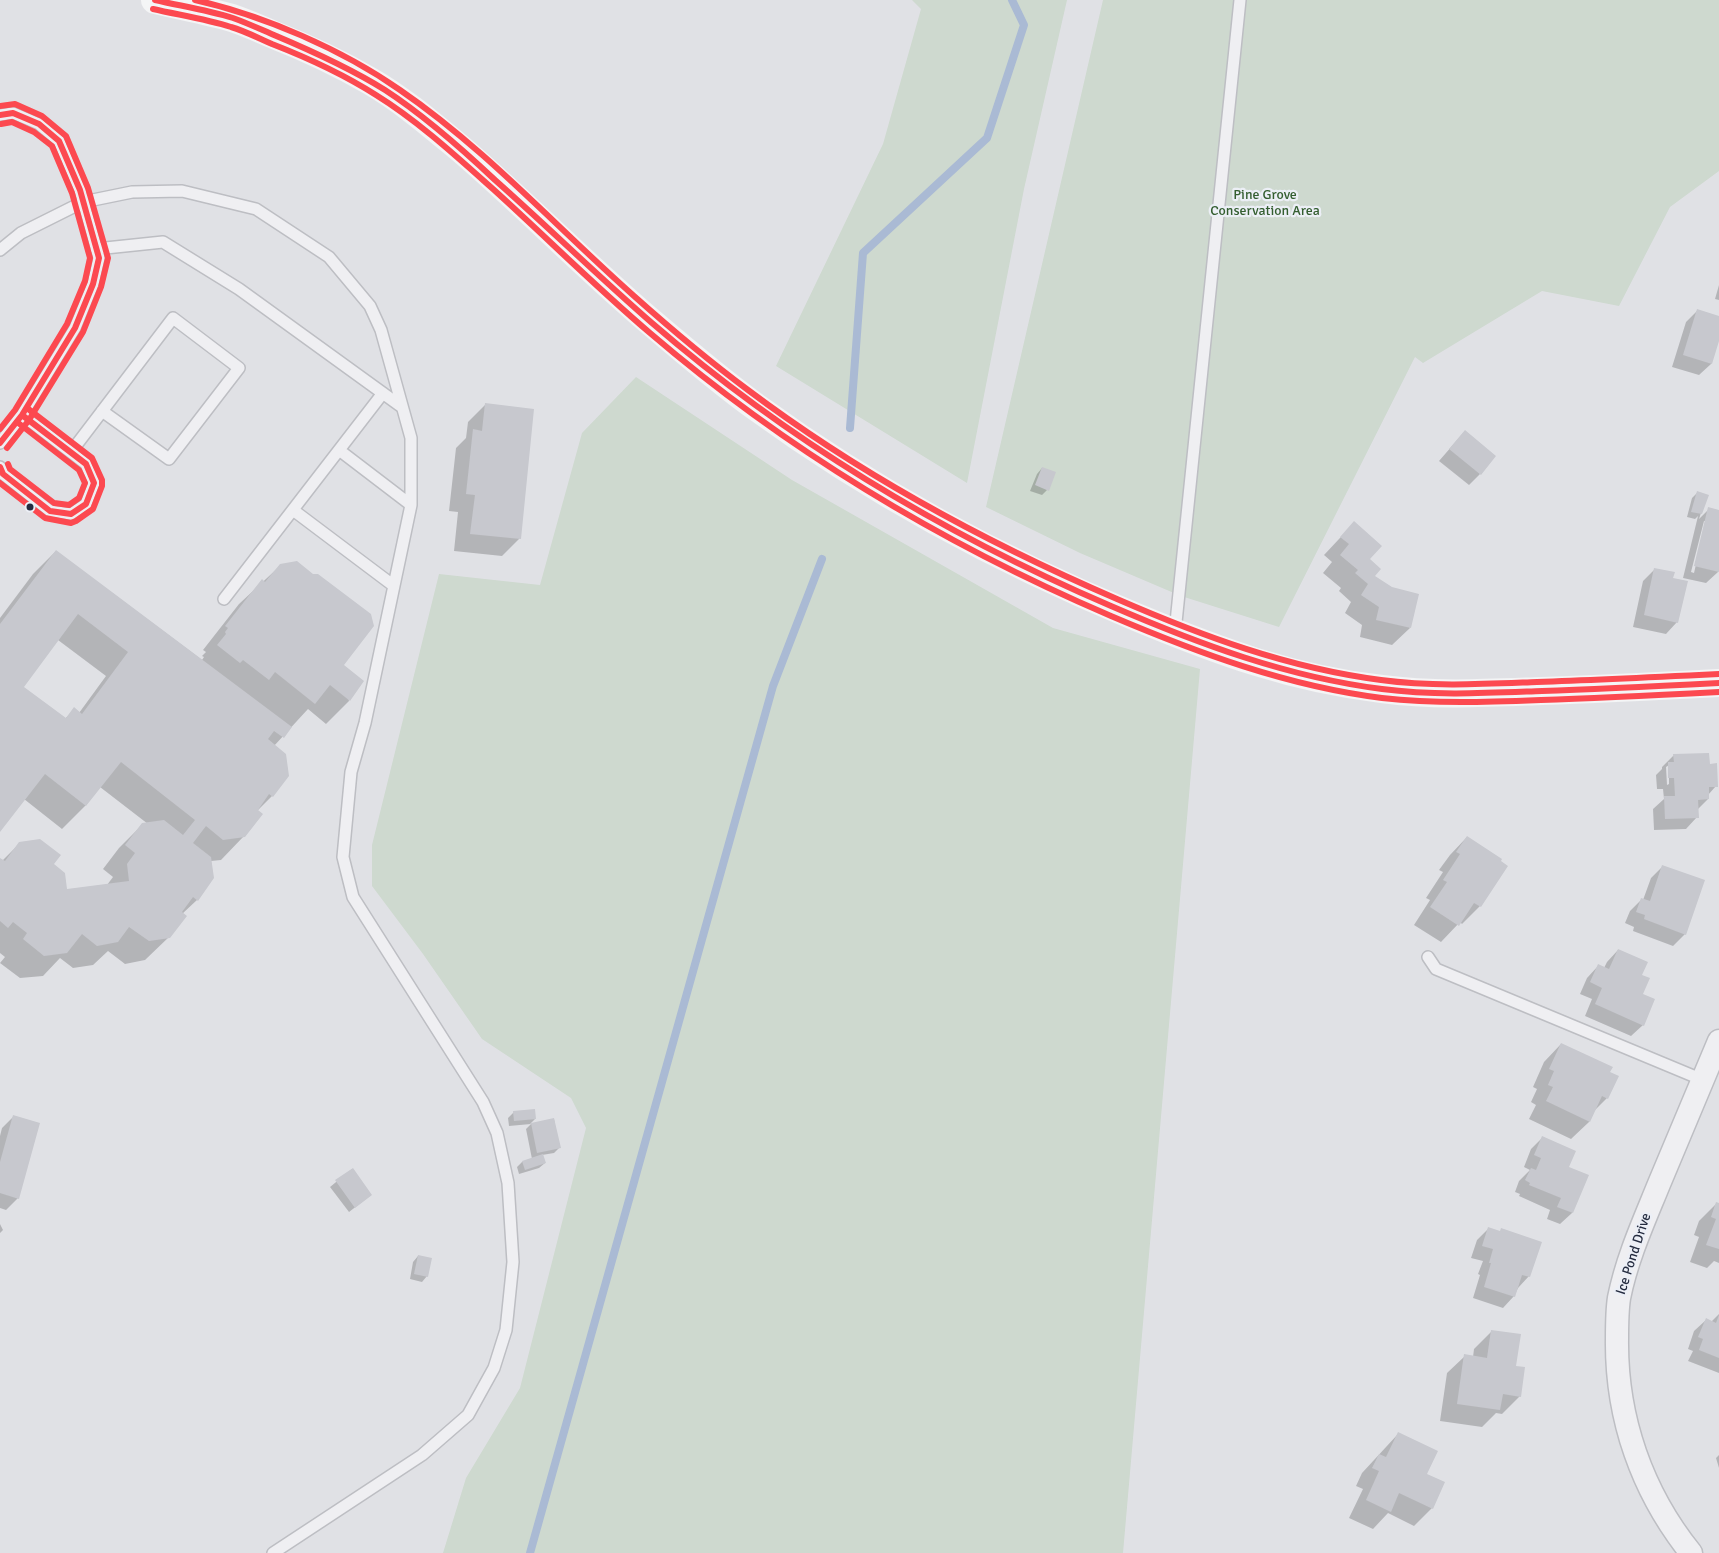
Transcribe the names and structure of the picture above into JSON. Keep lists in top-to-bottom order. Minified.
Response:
{"streets":{"street":["Ice Pond Drive"]},"parks":["Pine Grove Conservation Area"]}
